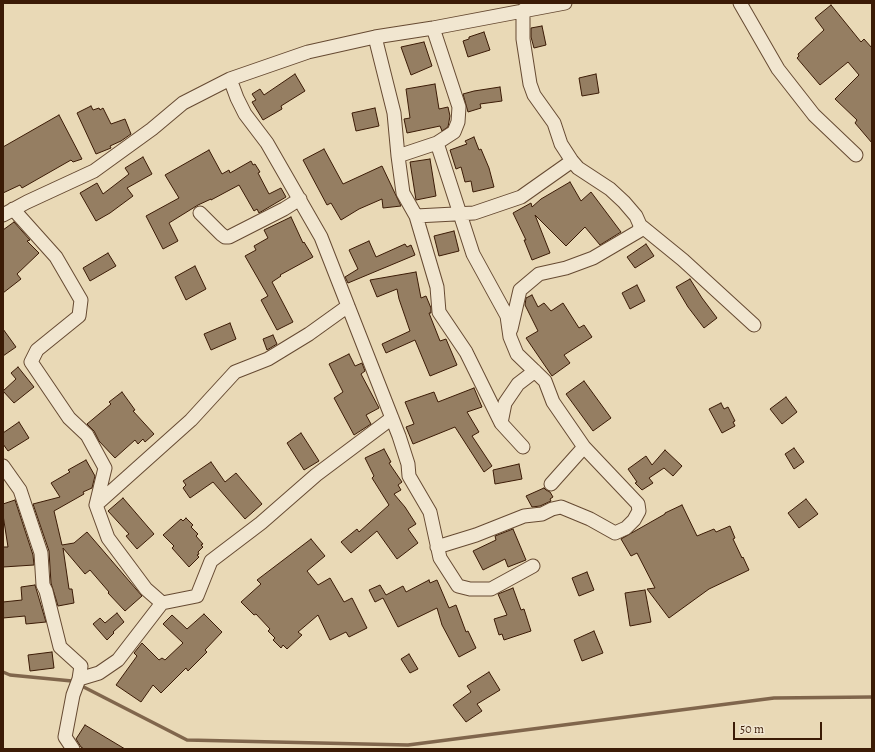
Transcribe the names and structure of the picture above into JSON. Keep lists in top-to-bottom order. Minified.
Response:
{"scale_bar":"50 m"}
